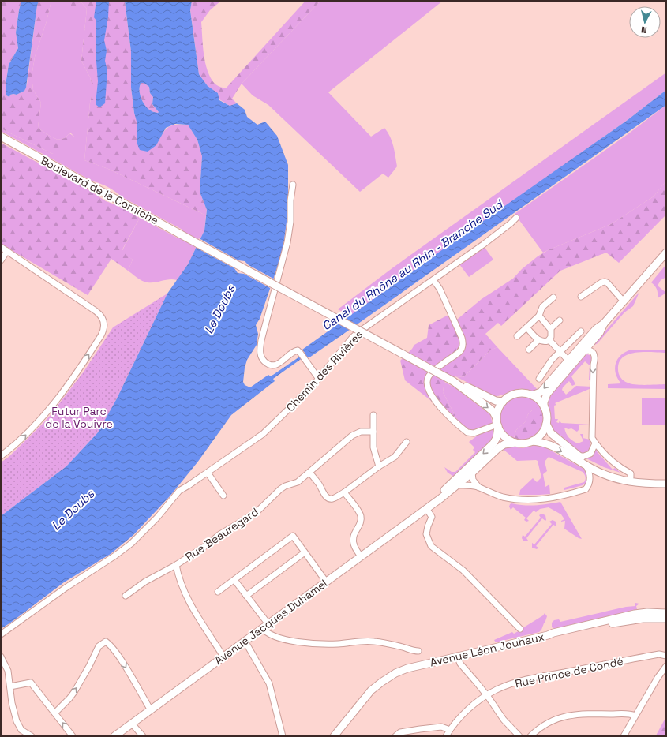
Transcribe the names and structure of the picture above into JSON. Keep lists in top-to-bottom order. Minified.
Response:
{"streets":{"main road":["Boulevard de la Corniche","Avenue Jacques Duhamel","Avenue Léon Jouhaux"],"street":["Chemin des Rivières","Rue Beauregard","Rue Prince de Condé"]},"crossings":[["Rue Beauregard","Avenue Jacques Duhamel"]],"water":["Canal du Rhône au Rhin - Branche Sud","Le Doubs"],"parks":["Futur Parc de la Vouivre"],"north":"bottom"}
